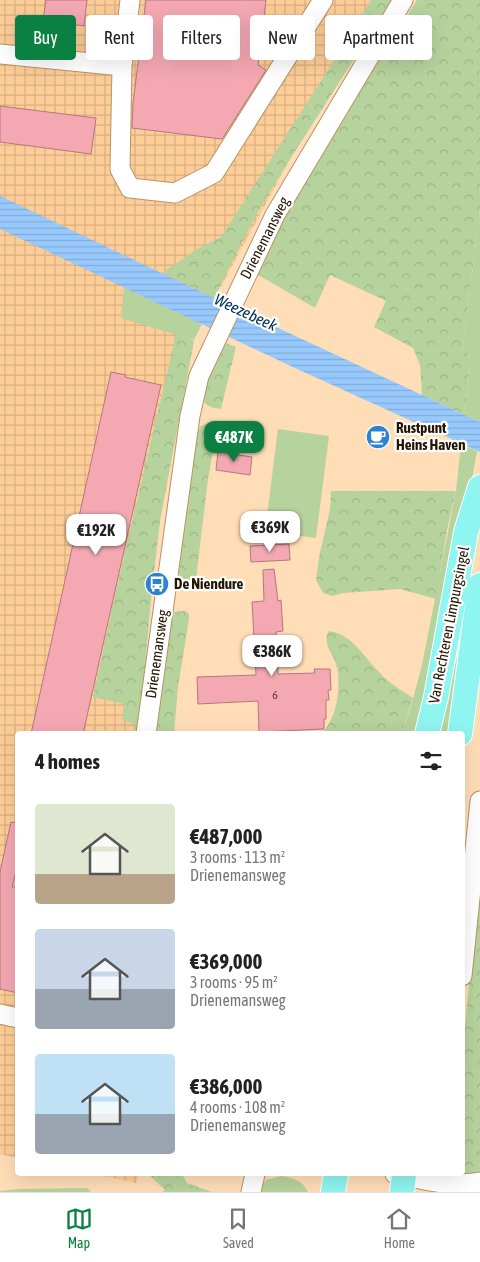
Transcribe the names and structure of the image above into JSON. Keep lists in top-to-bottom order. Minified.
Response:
{"streets":{"main road":["Van Rechteren Limpurgsingel"],"street":["Drienemansweg"]},"water":["Weezebeek"],"places":{"cafe":["Rustpunt Heins Haven"],"bus stop":["De Niendure"]},"house_numbers":["6"],"page":{"chip":["Buy","Rent","Filters","New","Apartment"],"price":["€487K","€369K","€192K","€386K"],"heading":"4 homes","list":[{"name":"€487,000","note":"3 rooms · 113 m² · Drienemansweg"},{"name":"€369,000","note":"3 rooms · 95 m² · Drienemansweg"},{"name":"€386,000","note":"4 rooms · 108 m² · Drienemansweg"}],"tabs":["Map","Saved","Home"]}}
